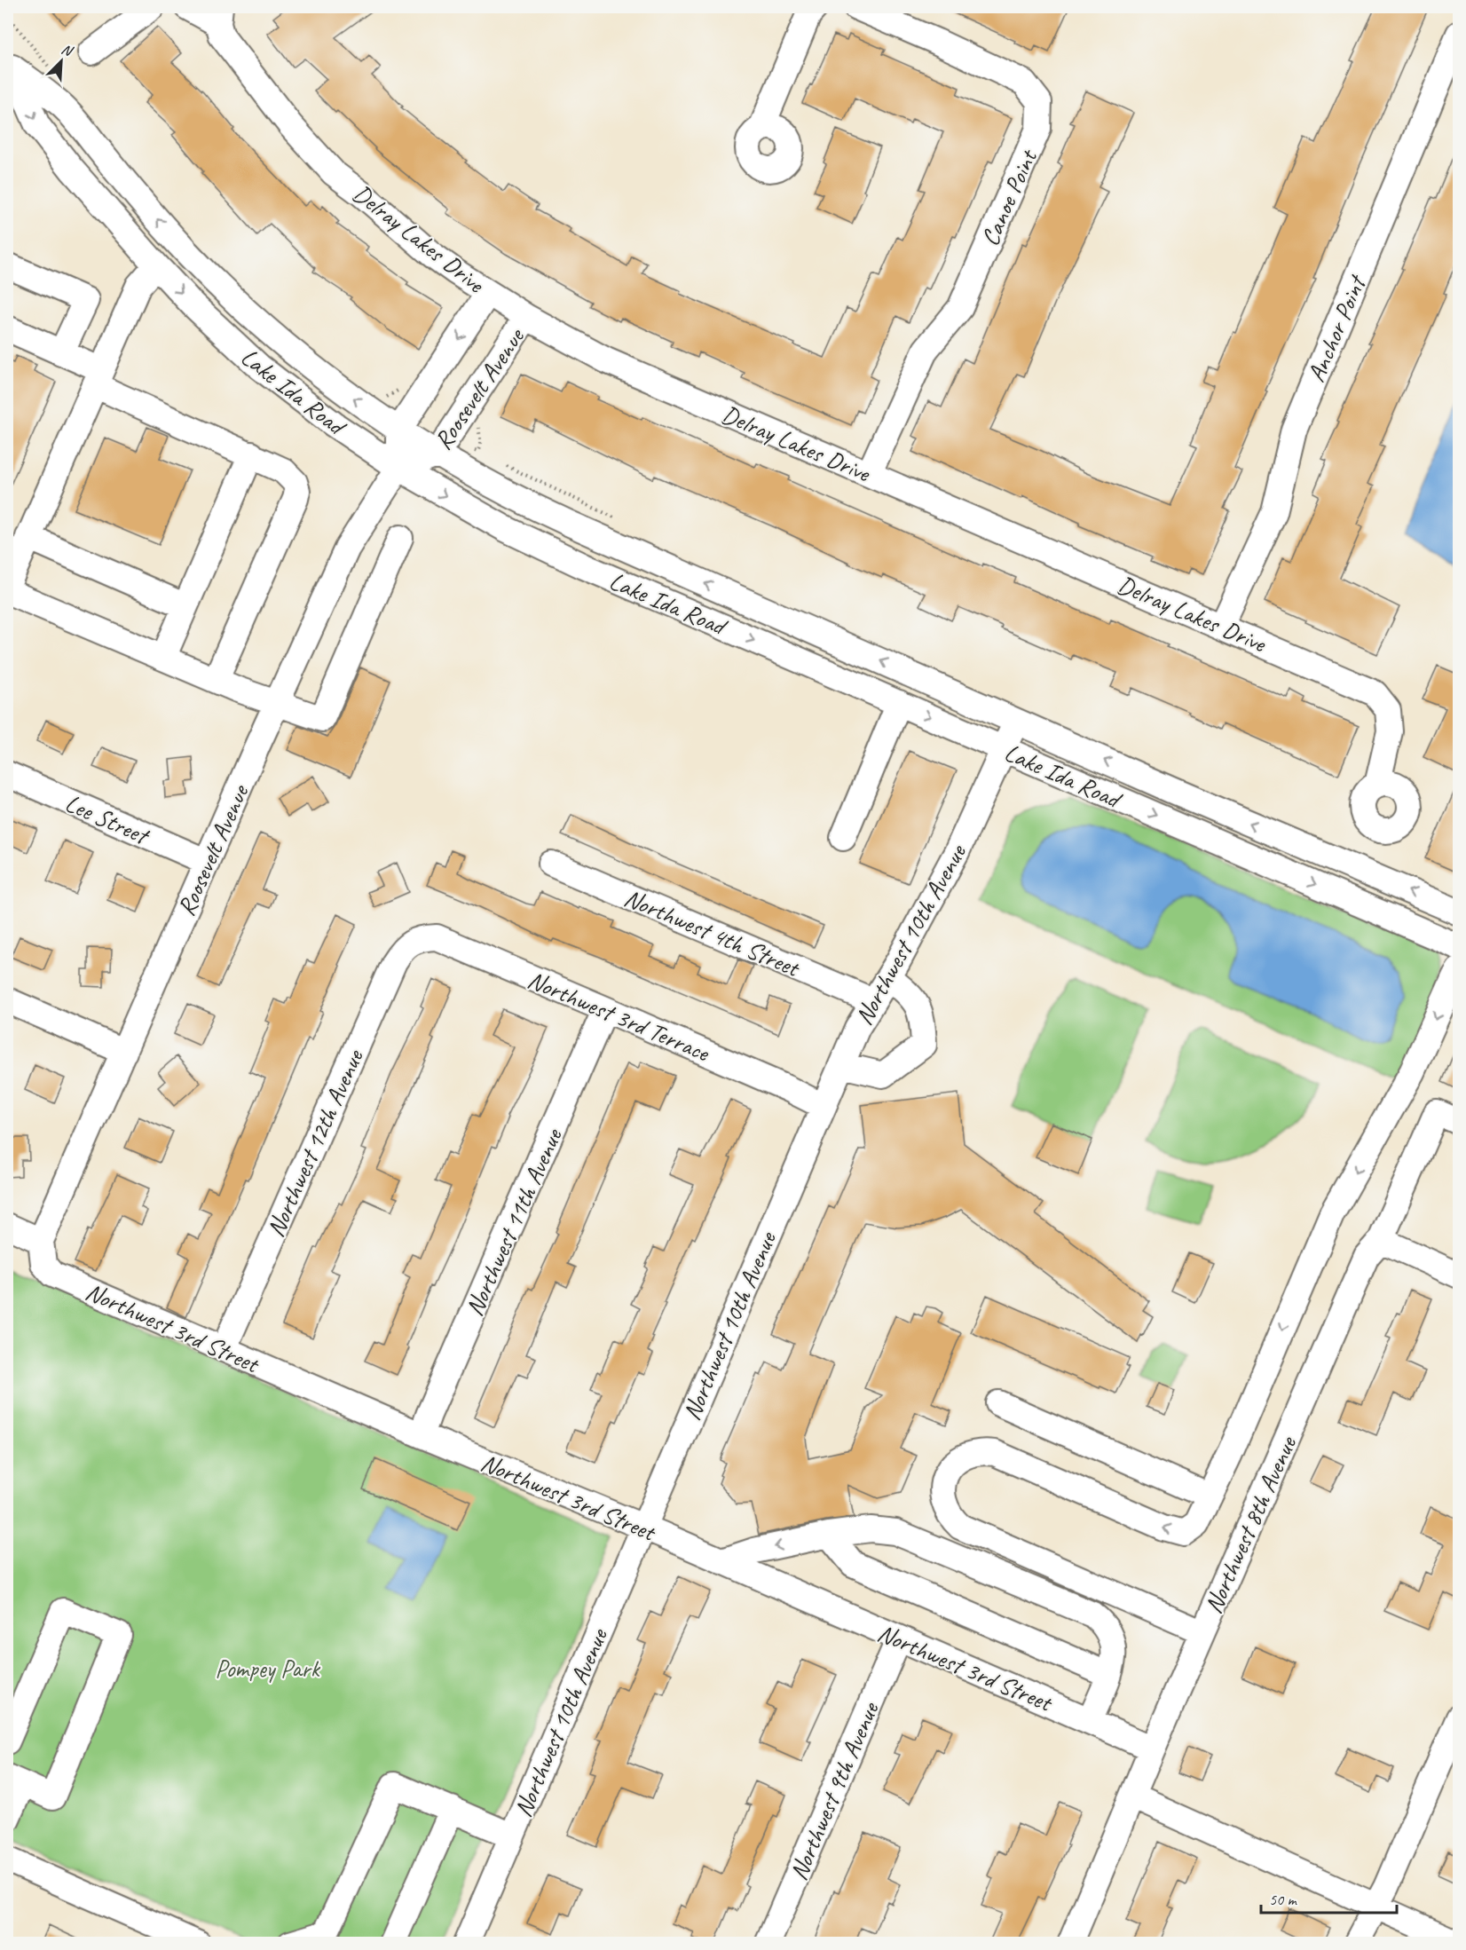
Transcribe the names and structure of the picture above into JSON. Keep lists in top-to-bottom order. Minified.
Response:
{"streets":{"street":["Canoe Point","Delray Lakes Drive","Anchor Point","Roosevelt Avenue","Lake Ida Road","Lee Street","Northwest 4th Street","Northwest 10th Avenue","Northwest 3rd Terrace","Northwest 12th Avenue","Northwest 11th Avenue","Northwest 3rd Street","Northwest 8th Avenue","Northwest 9th Avenue"]},"crossings":[["Canoe Point","Delray Lakes Drive"],["Delray Lakes Drive","Anchor Point"],["Delray Lakes Drive","Roosevelt Avenue"],["Roosevelt Avenue","Lake Ida Road"],["Roosevelt Avenue","Lee Street"],["Roosevelt Avenue","Northwest 3rd Street"],["Lake Ida Road","Northwest 10th Avenue"],["Northwest 4th Street","Northwest 10th Avenue"],["Northwest 10th Avenue","Northwest 3rd Terrace"],["Northwest 10th Avenue","Northwest 3rd Street"],["Northwest 3rd Terrace","Northwest 12th Avenue"],["Northwest 3rd Terrace","Northwest 11th Avenue"],["Northwest 12th Avenue","Northwest 3rd Street"],["Northwest 11th Avenue","Northwest 3rd Street"],["Northwest 3rd Street","Northwest 8th Avenue"],["Northwest 3rd Street","Northwest 9th Avenue"]],"parks":["Pompey Park"],"scale_bar":"50 m","north":"top right"}
